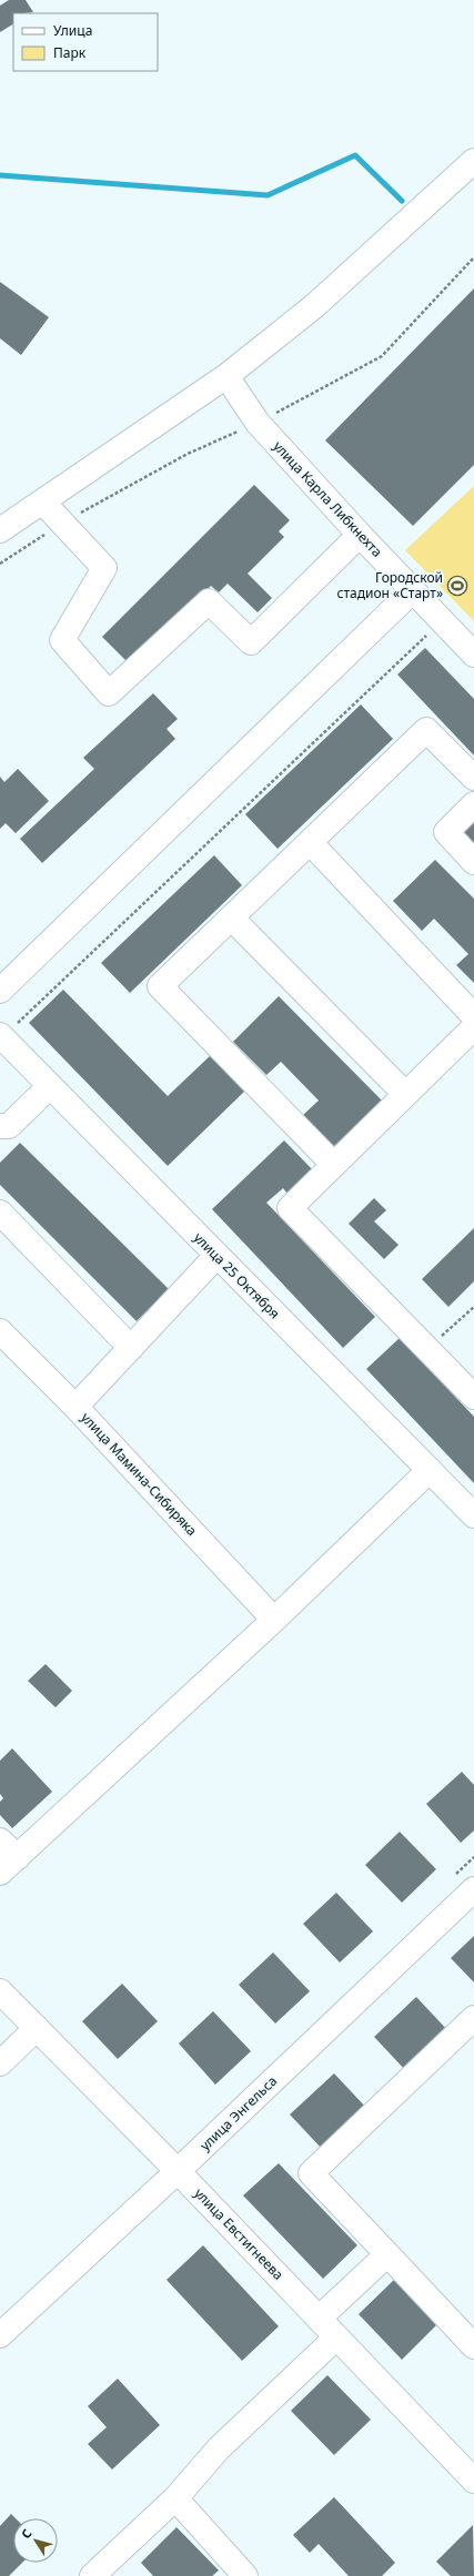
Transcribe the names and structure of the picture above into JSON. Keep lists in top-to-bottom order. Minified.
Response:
{"streets":{"street":["улица Карла Либкнехта","улица 25 Октября","улица Мамина-Сибиряка","улица Энгельса","улица Евстигнеева"]},"crossings":[["улица Энгельса","улица Евстигнеева"]],"places":{"sports":["Городской стадион «Старт»"]},"legend":["Улица","Парк"],"north":"top left"}
